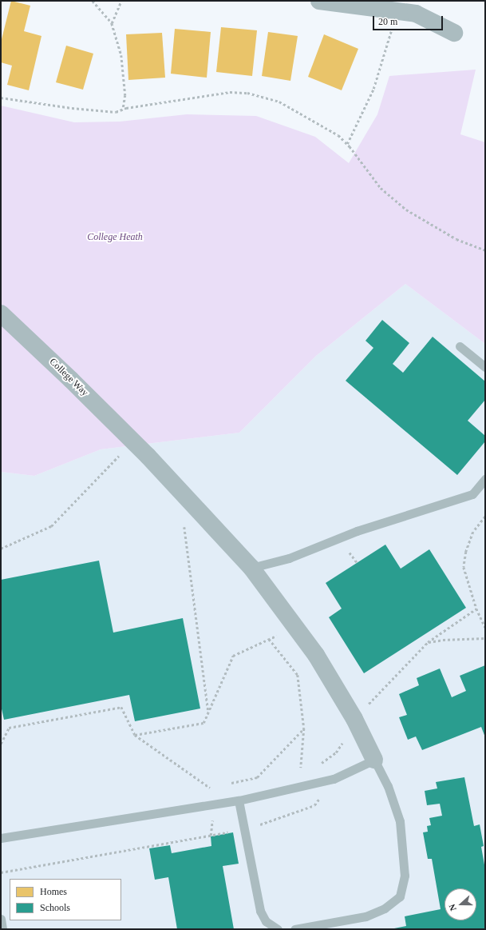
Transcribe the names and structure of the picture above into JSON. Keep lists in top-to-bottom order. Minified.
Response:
{"streets":{"street":["College Way"]},"parks":["College Heath"],"legend":["Homes","Schools"],"scale_bar":"20 m","north":"left"}
